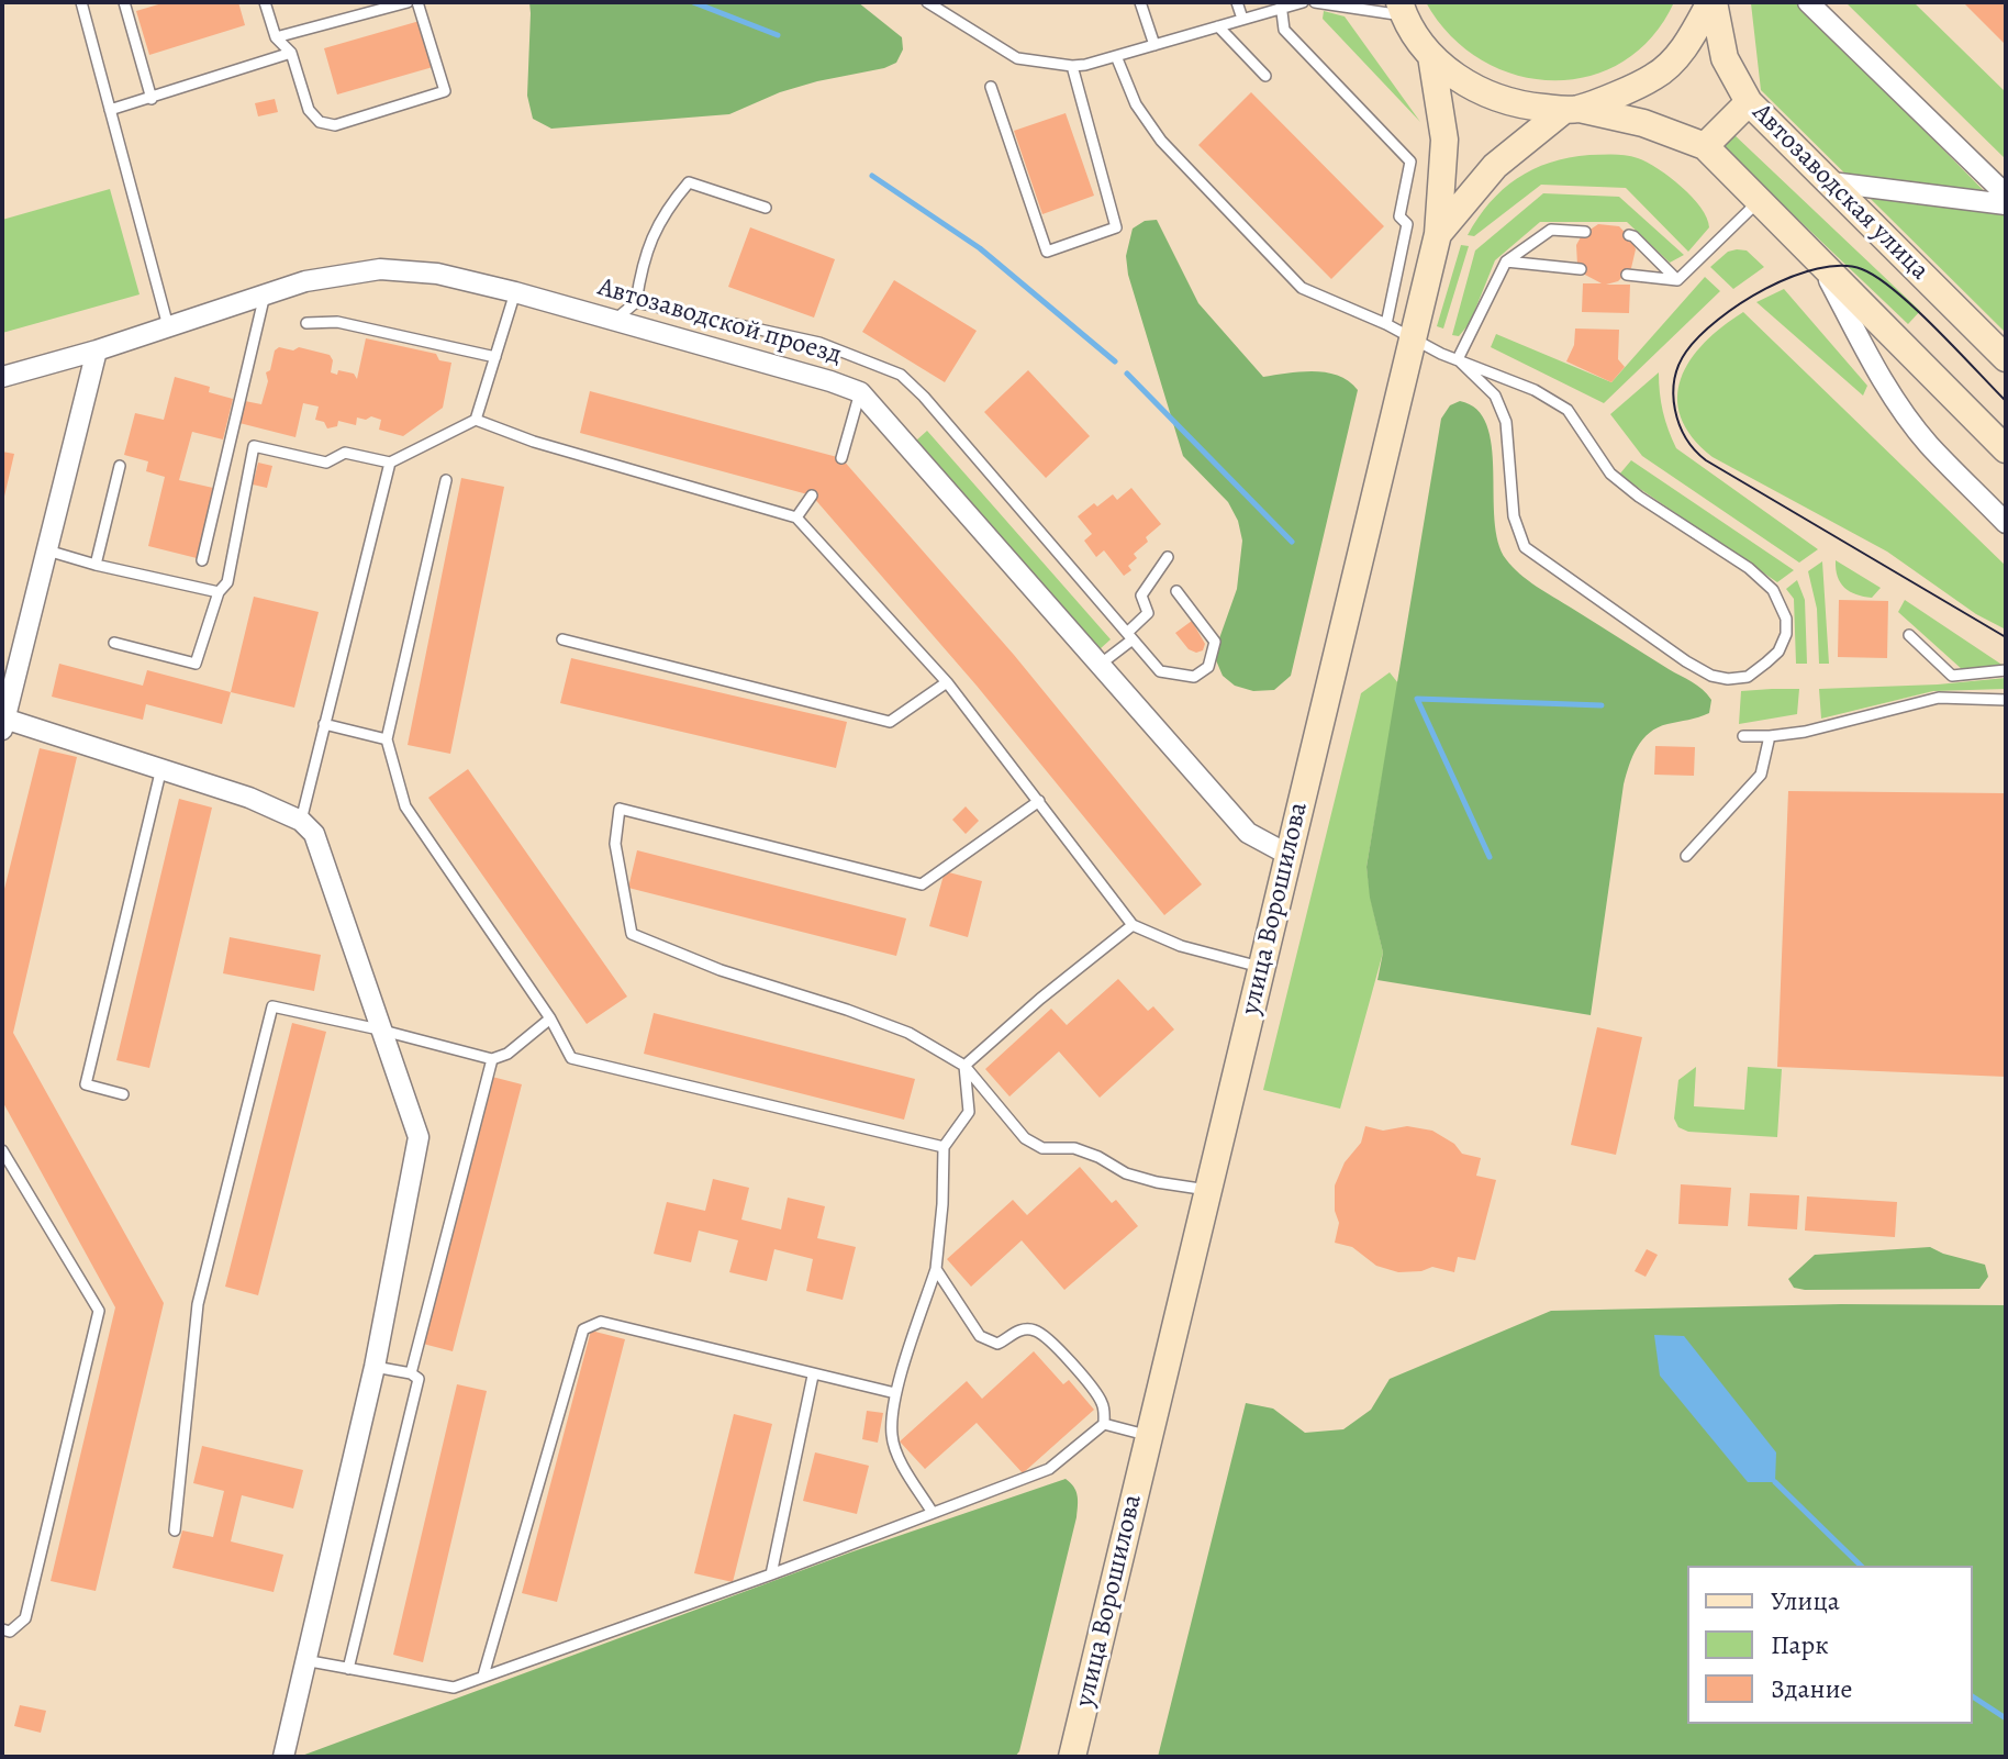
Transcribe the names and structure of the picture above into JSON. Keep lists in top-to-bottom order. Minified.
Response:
{"streets":{"main road":["Автозаводская улица","улица Ворошилова"],"street":["Автозаводской проезд"]},"crossings":[["Автозаводской проезд","улица Ворошилова"]],"legend":["Улица","Парк","Здание"]}
